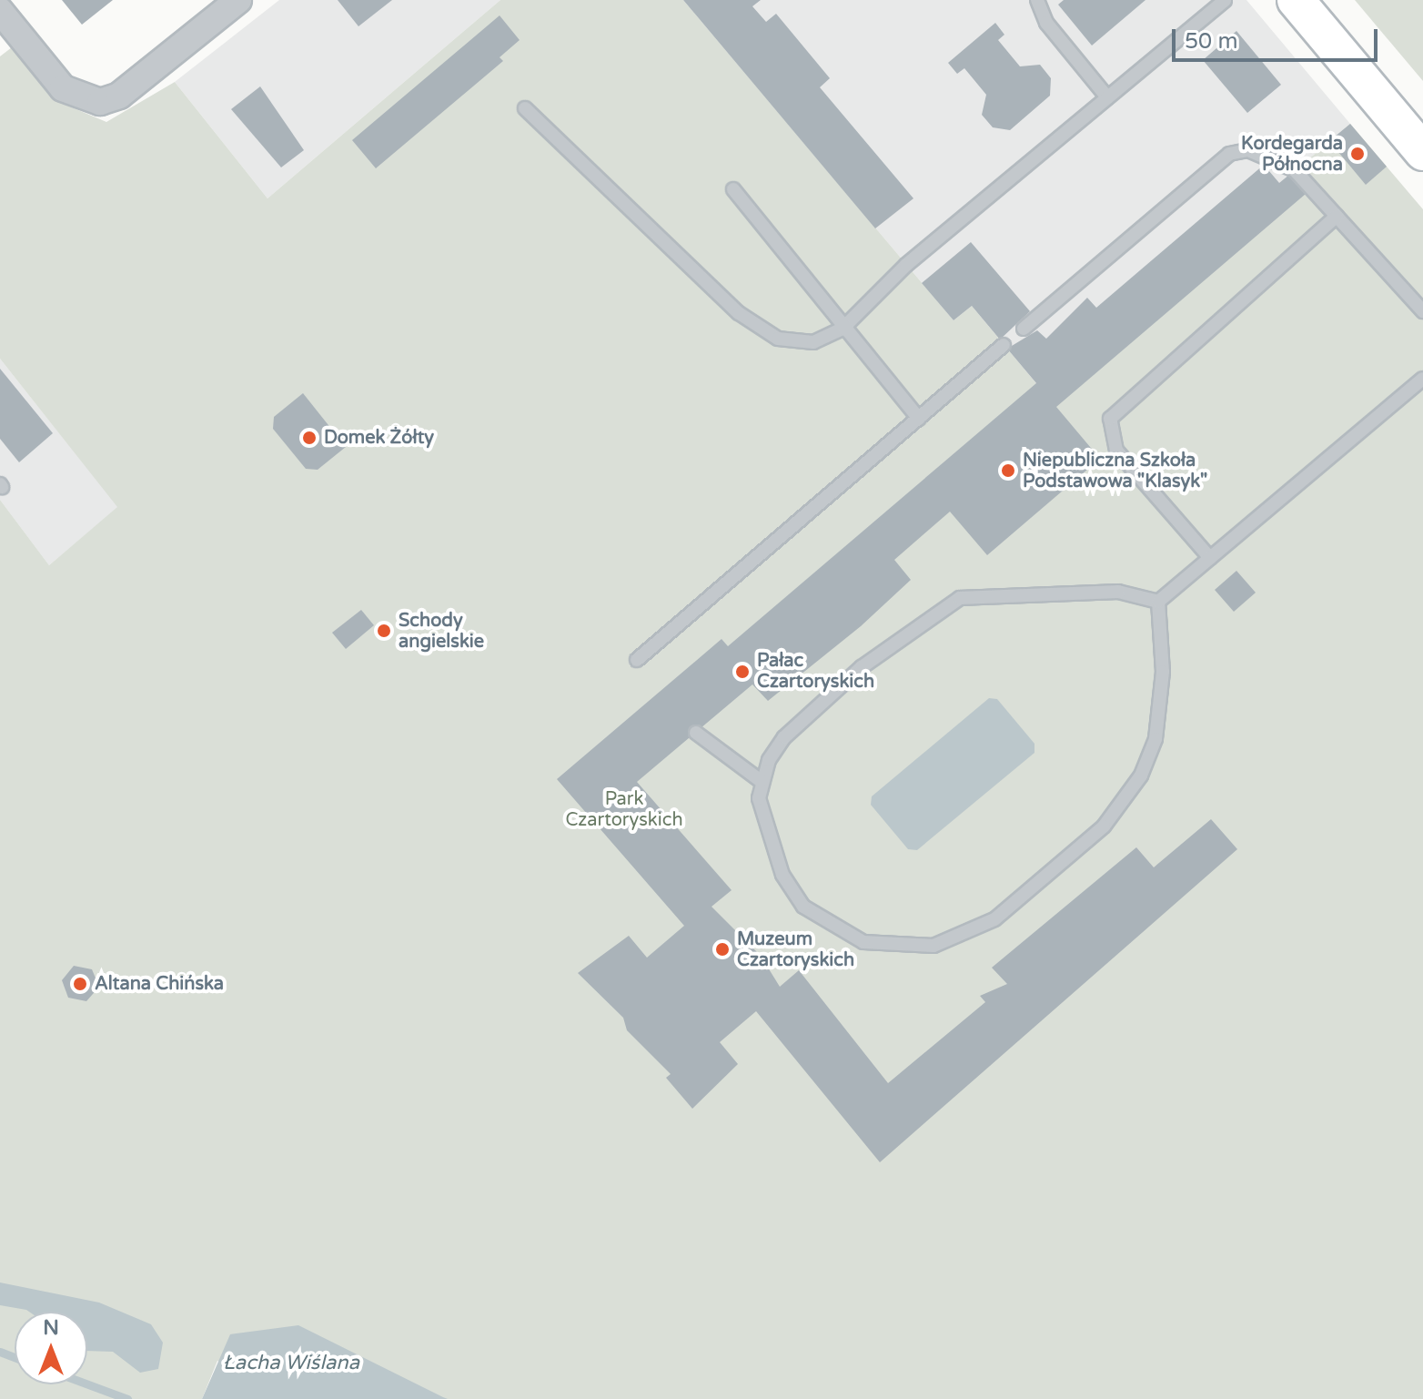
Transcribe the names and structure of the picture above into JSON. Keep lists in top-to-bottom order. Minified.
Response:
{"water":["Łacha Wiślana"],"parks":["Park Czartoryskich"],"places":["Kordegarda Północna","Domek Żółty","Niepubliczna Szkoła Podstawowa \"Klasyk\"","Schody angielskie","Pałac Czartoryskich","Muzeum Czartoryskich","Altana Chińska"],"scale_bar":"50 m","north":"top"}
